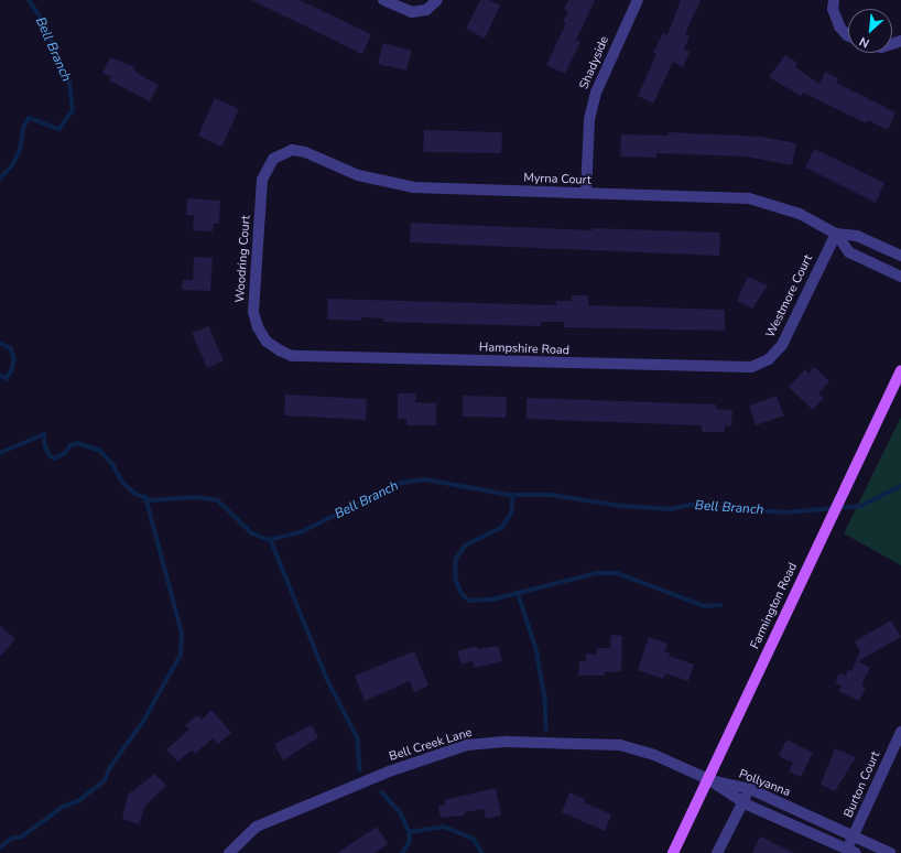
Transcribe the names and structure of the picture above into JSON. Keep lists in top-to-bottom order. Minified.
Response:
{"streets":{"main road":["Farmington Road"],"street":["Shadyside","Myrna Court","Woodring Court","Westmore Court","Hampshire Road","Bell Creek Lane","Pollyanna","Burton Court"]},"crossings":[["Shadyside","Myrna Court"],["Myrna Court","Woodring Court"],["Myrna Court","Westmore Court"],["Woodring Court","Hampshire Road"],["Westmore Court","Hampshire Road"],["Farmington Road","Bell Creek Lane"],["Farmington Road","Pollyanna"],["Bell Creek Lane","Pollyanna"],["Pollyanna","Burton Court"]],"water":["Bell Branch"],"north":"bottom left"}
